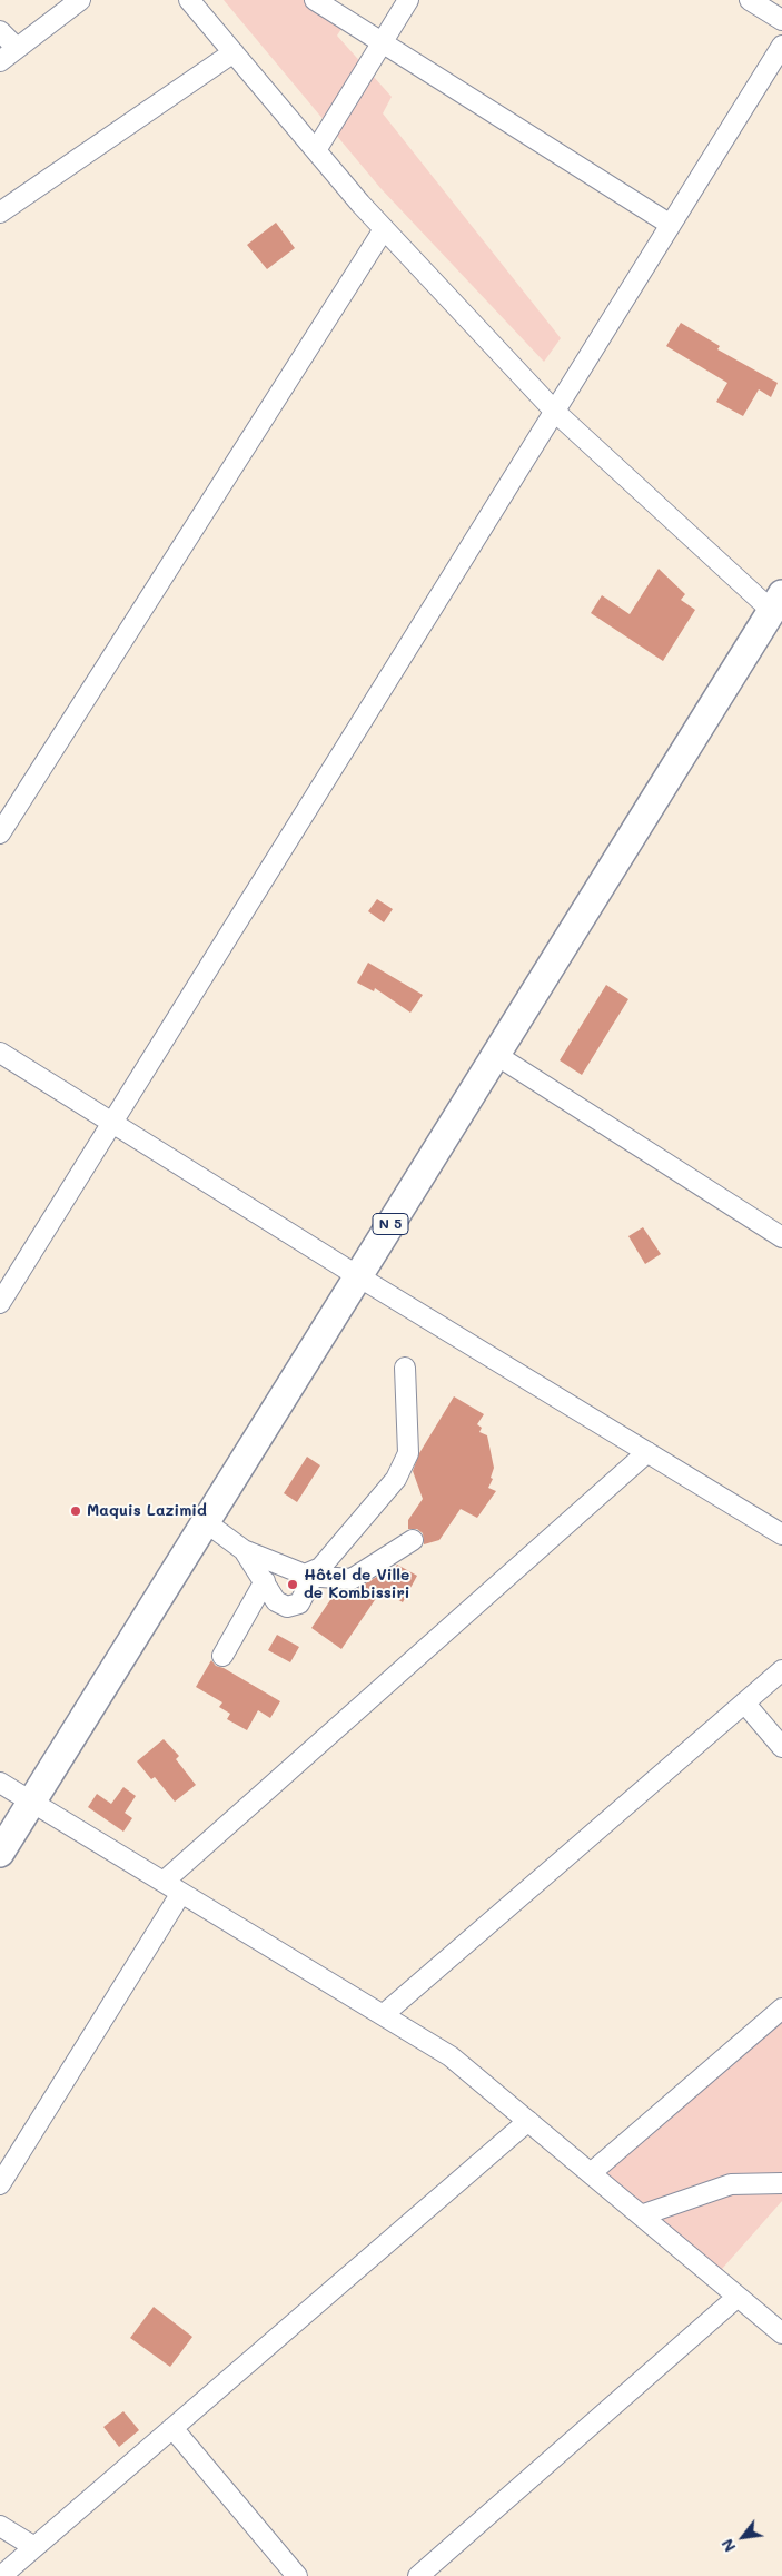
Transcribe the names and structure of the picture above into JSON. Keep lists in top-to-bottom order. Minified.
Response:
{"streets":{"highway":["N 5"]},"places":["Maquis Lazimid","Hôtel de Ville de Kombissiri"],"north":"bottom left"}
